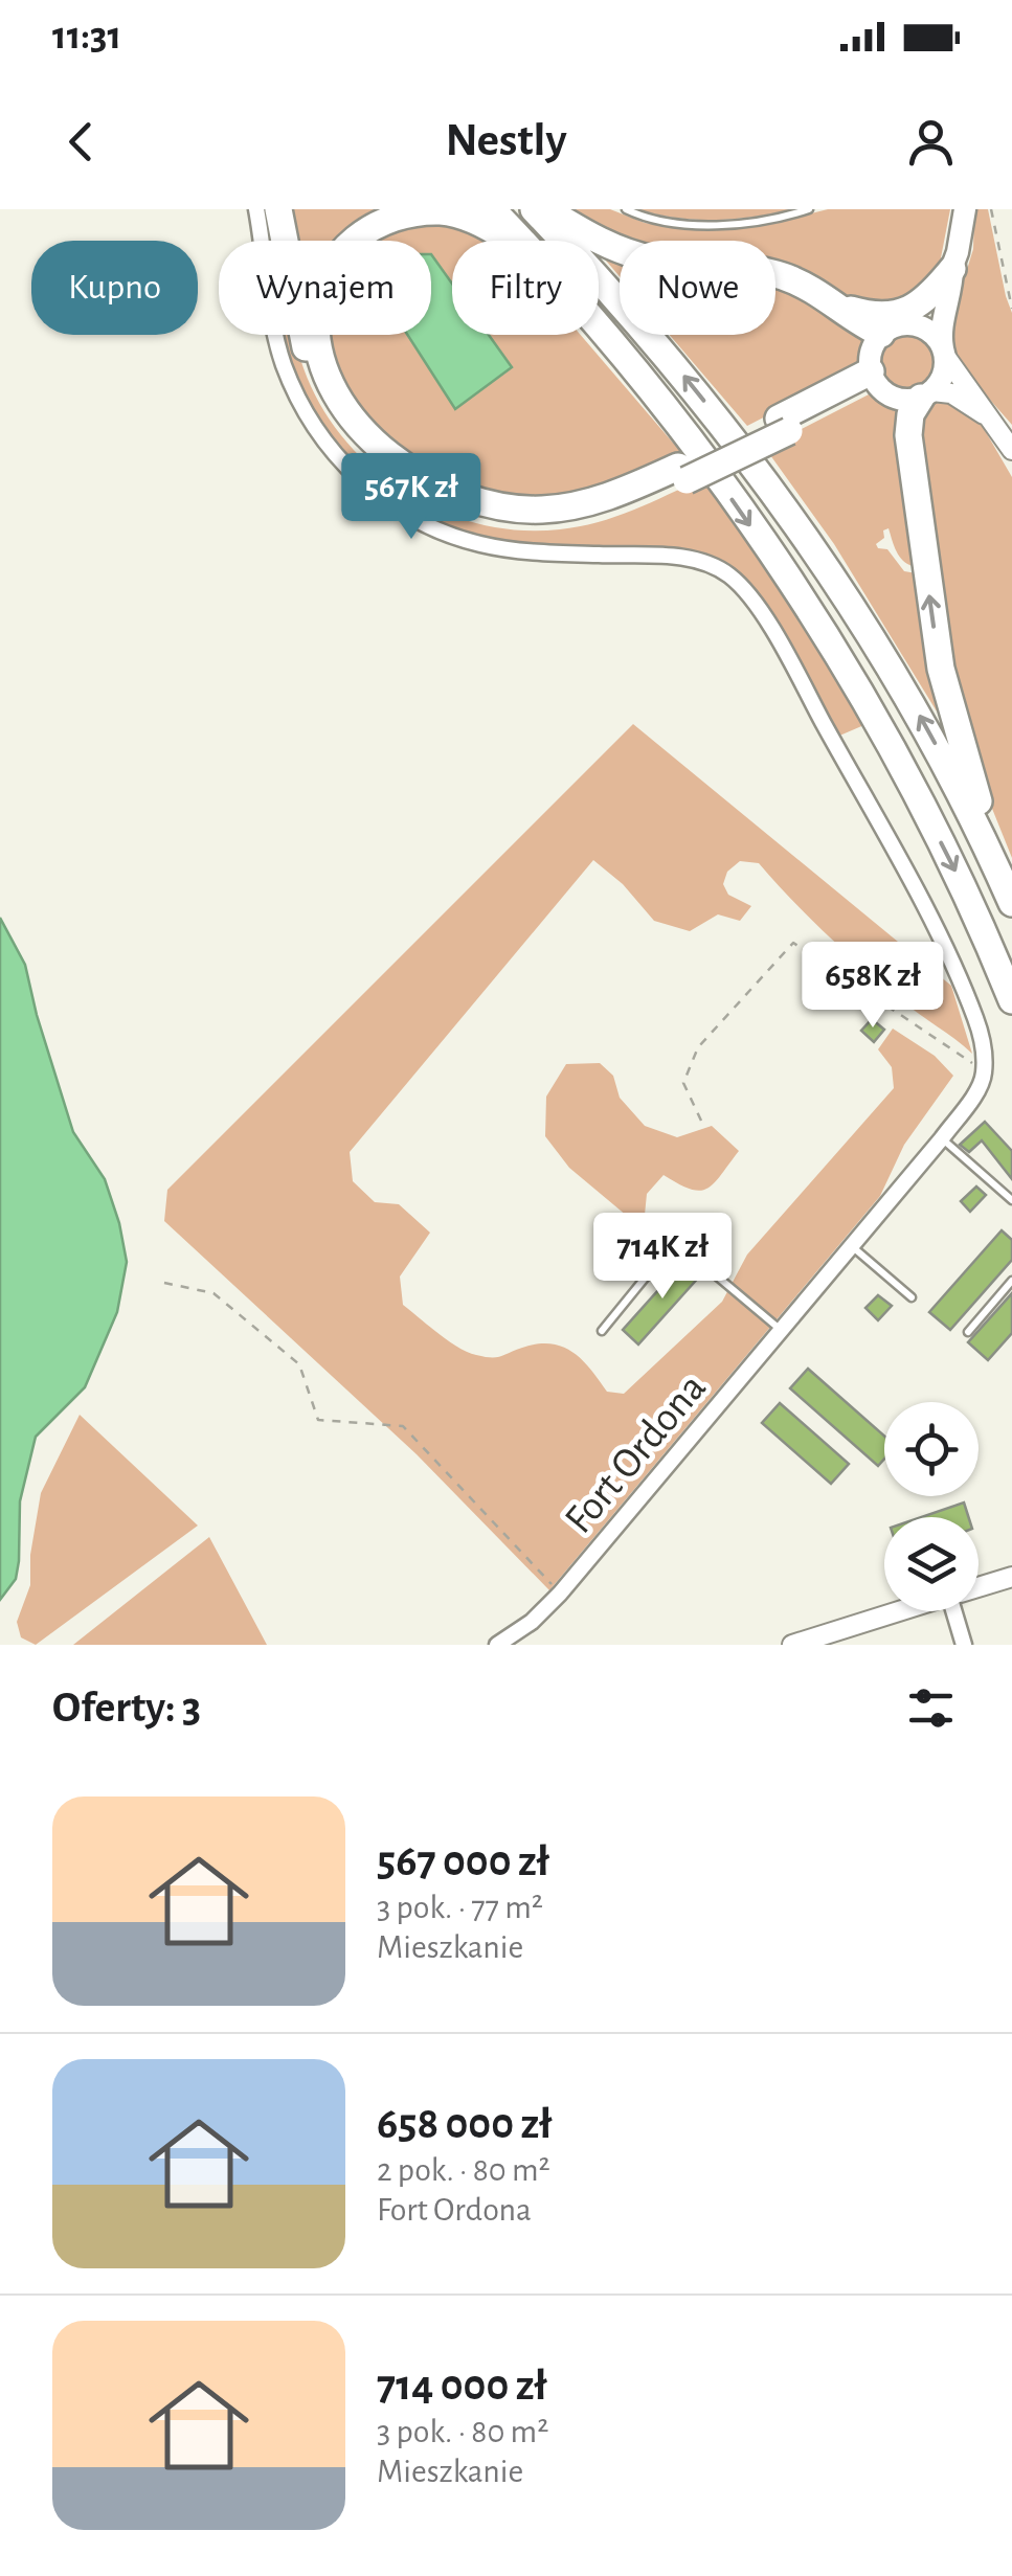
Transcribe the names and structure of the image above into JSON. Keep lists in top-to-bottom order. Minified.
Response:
{"streets":{"street":["Fort Ordona"]},"page":{"status":"11:31","header":"Nestly","chip":["Kupno","Wynajem","Filtry","Nowe"],"price":["567K zł","658K zł","714K zł"],"heading":"Oferty: 3","list":[{"name":"567 000 zł","note":"3 pok. · 77 m² · Mieszkanie"},{"name":"658 000 zł","note":"2 pok. · 80 m² · Fort Ordona"},{"name":"714 000 zł","note":"3 pok. · 80 m² · Mieszkanie"}]}}
